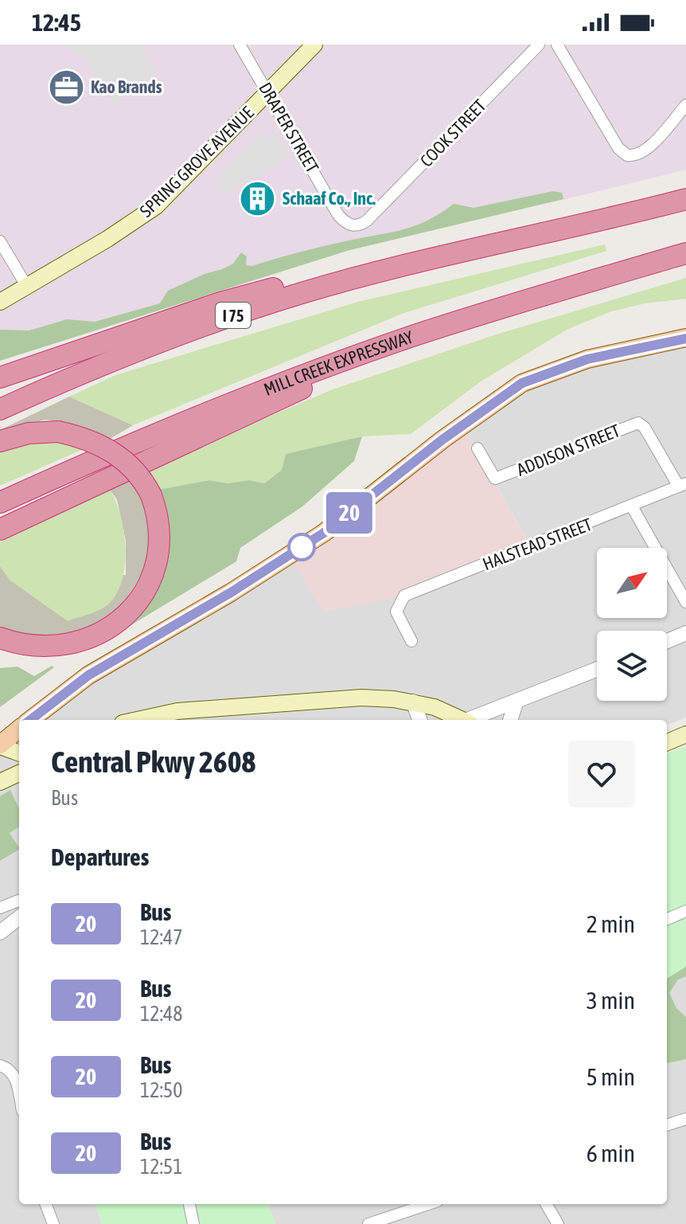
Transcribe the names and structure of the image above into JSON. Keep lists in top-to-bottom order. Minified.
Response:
{"streets":{"highway":["I 75","MILL CREEK EXPRESSWAY"],"main road":["SPRING GROVE AVENUE"],"street":["DRAPER STREET","COOK STREET","ADDISON STREET","HALSTEAD STREET"]},"crossings":[["DRAPER STREET","COOK STREET"],["DRAPER STREET","SPRING GROVE AVENUE"],["ADDISON STREET","HALSTEAD STREET"]],"places":{"office":["Kao Brands"],"building":["Schaaf Co., Inc."]},"lines":["bus line 20"],"north":"top right","page":{"status":"12:45","on_map":"20","heading":[["Central Pkwy 2608","Bus"],"Departures"],"list":[{"mark":"20","name":"Bus","note":"12:47","value":"2 min"},{"mark":"20","name":"Bus","note":"12:48","value":"3 min"},{"mark":"20","name":"Bus","note":"12:50","value":"5 min"},{"mark":"20","name":"Bus","note":"12:51","value":"6 min"}]}}
